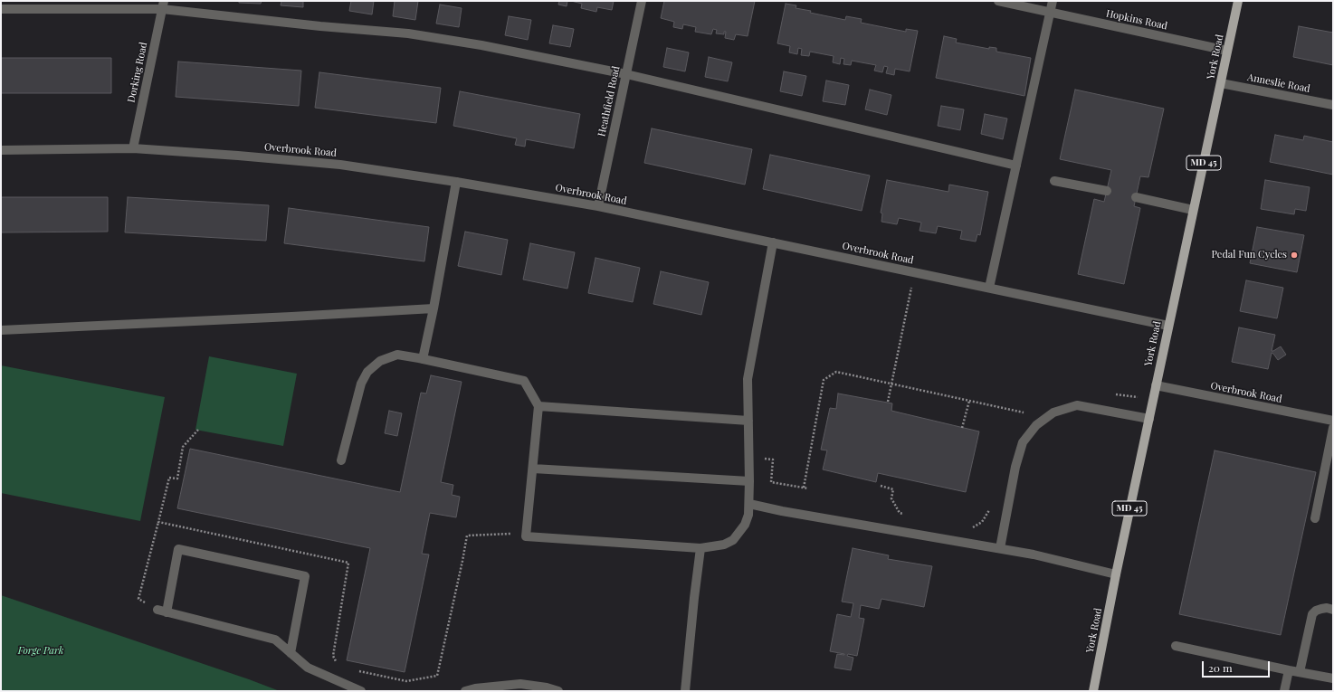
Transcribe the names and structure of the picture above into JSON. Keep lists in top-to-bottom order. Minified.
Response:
{"streets":{"main road":["York Road","MD 45"],"street":["Hopkins Road","Dorking Road","Anneslie Road","Heathfield Road","Overbrook Road"]},"crossings":[["Hopkins Road","York Road"],["York Road","Anneslie Road"],["York Road","Overbrook Road"],["Dorking Road","Overbrook Road"],["Heathfield Road","Overbrook Road"]],"parks":["Forge Park"],"places":["Pedal Fun Cycles"],"scale_bar":"20 m"}
